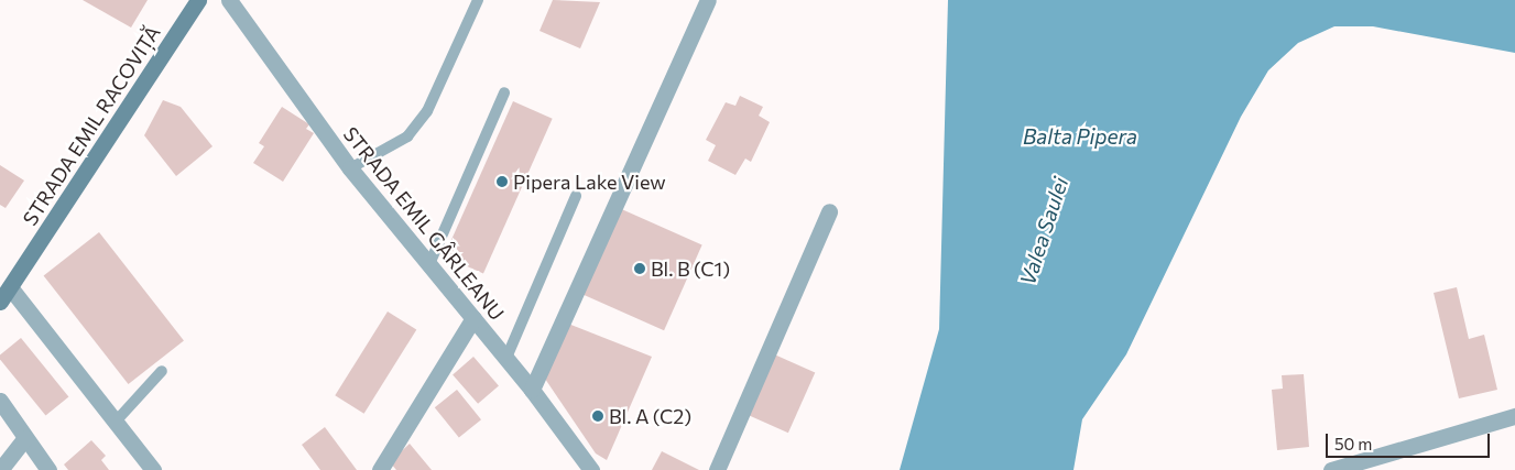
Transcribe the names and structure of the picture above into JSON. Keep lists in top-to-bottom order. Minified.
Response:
{"streets":{"street":["STRADA EMIL RACOVIȚĂ","STRADA EMIL GÂRLEANU"]},"water":["Balta Pipera","Valea Saulei"],"places":["Pipera Lake View","Bl. B (C1)","Bl. A (C2)"],"scale_bar":"50 m"}
